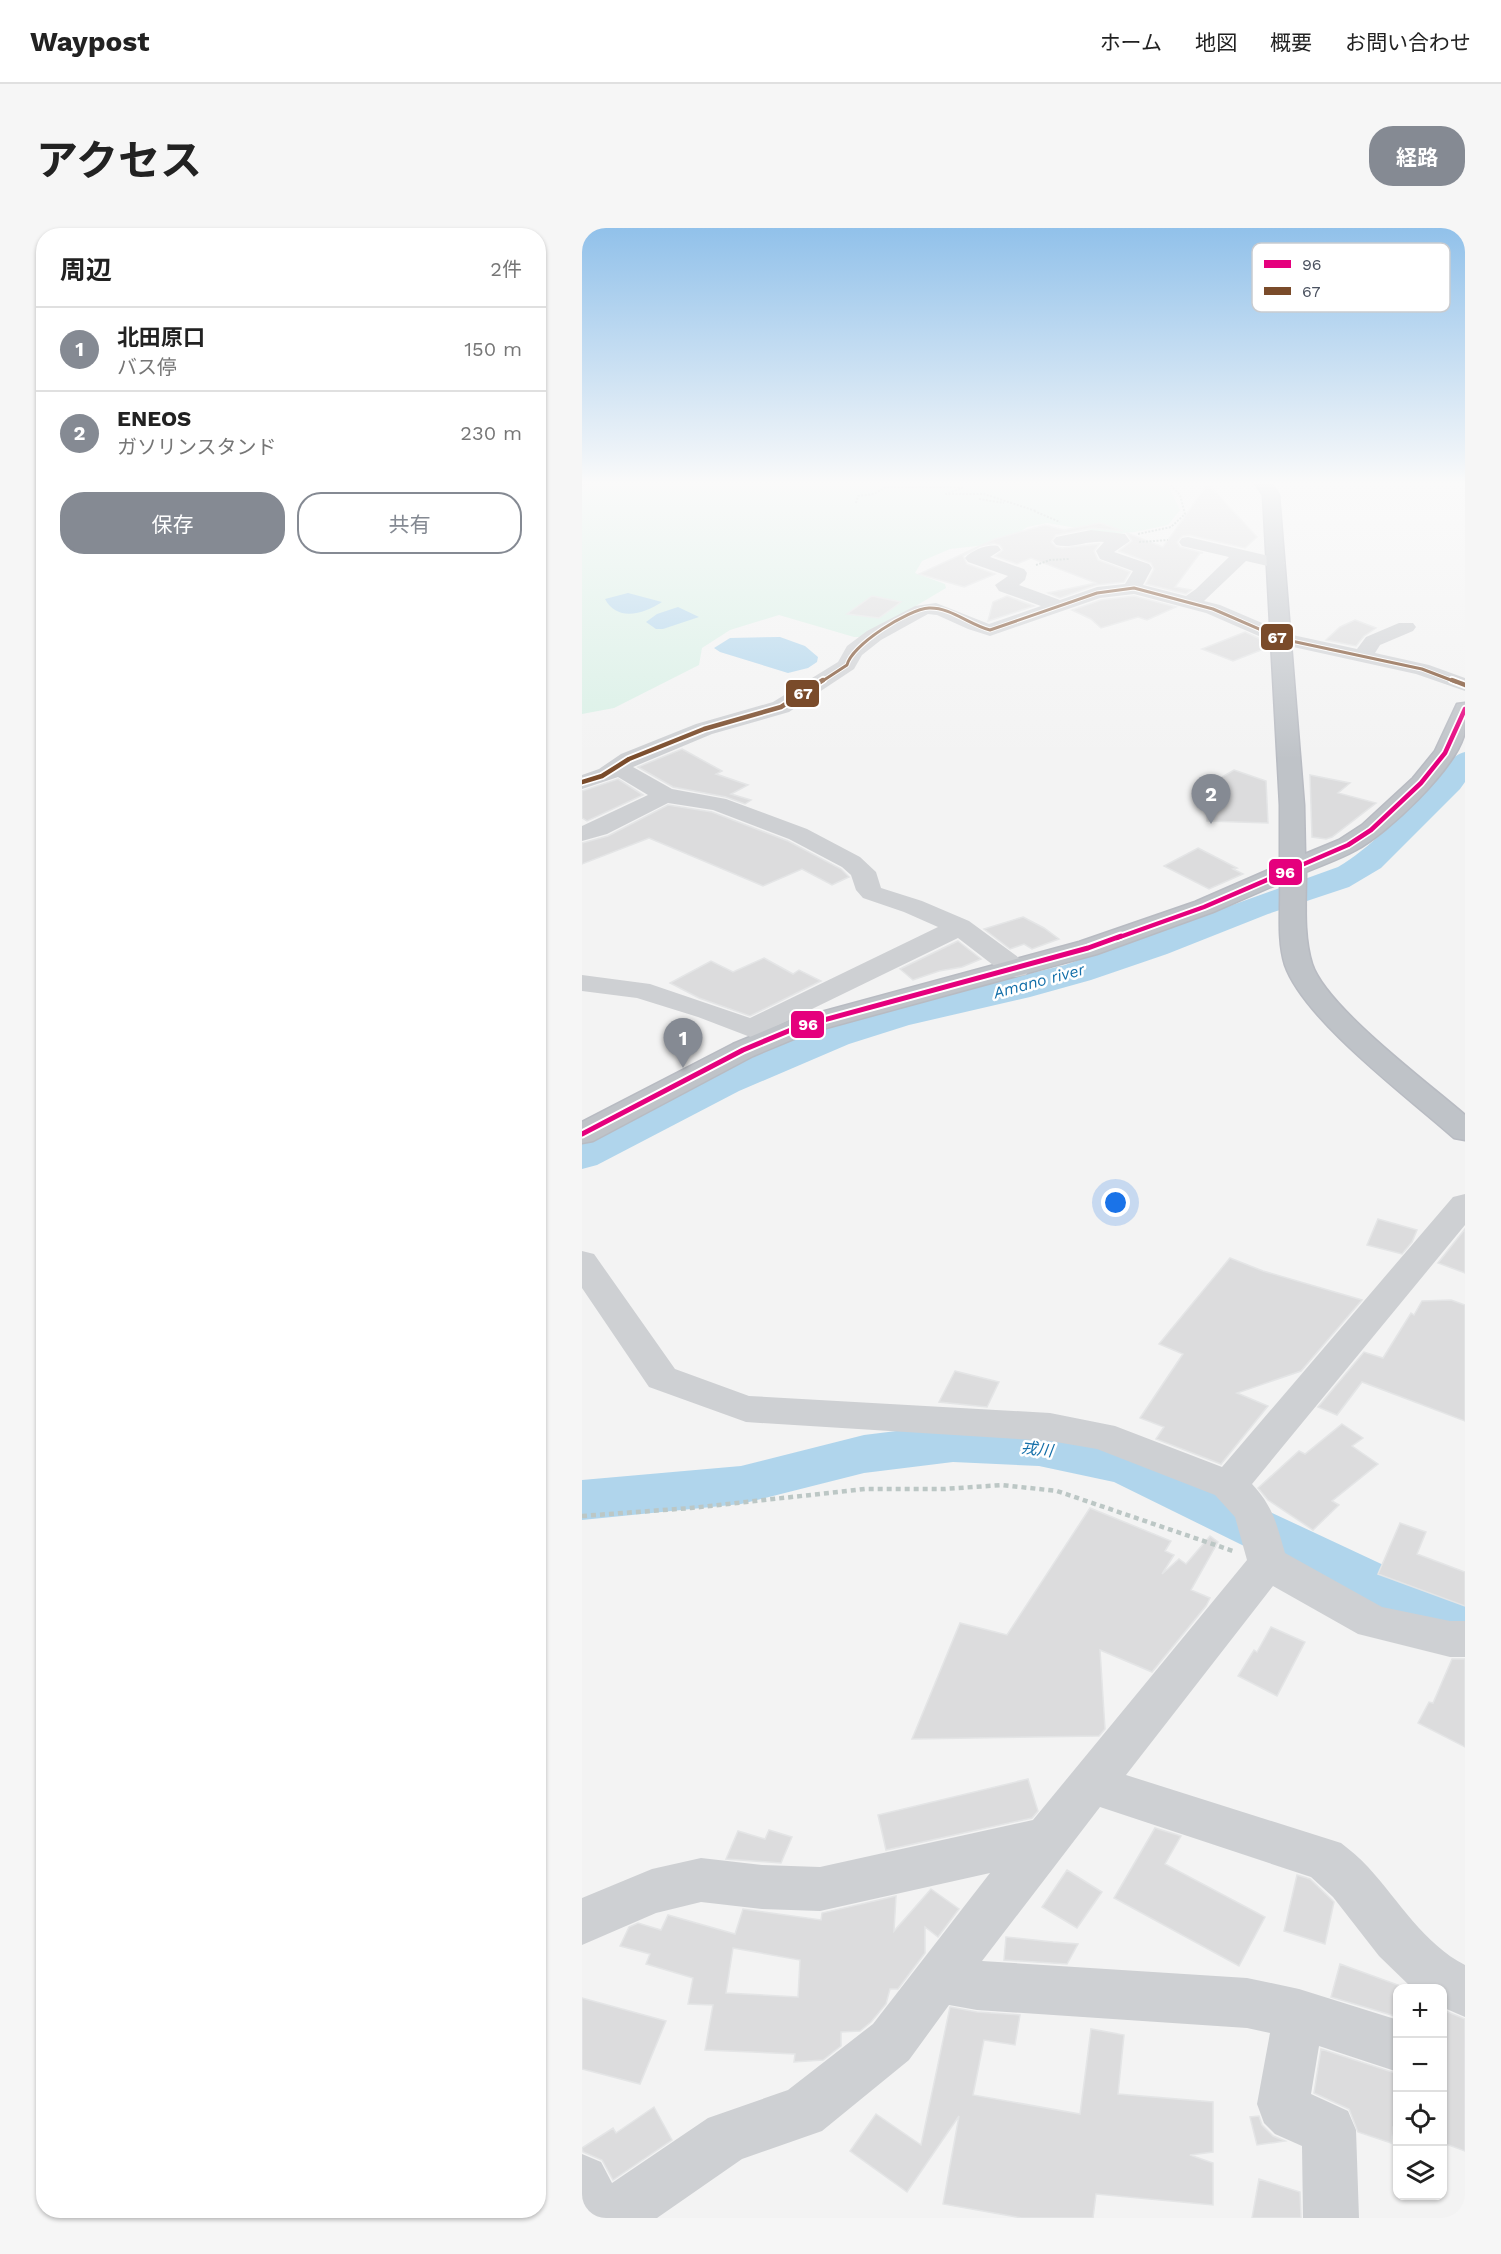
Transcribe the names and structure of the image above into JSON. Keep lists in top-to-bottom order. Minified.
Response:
{"water":["Amano river","戎川"],"lines":["transit line 67","transit line 96"],"legend":["96","67"],"page":{"header":"Waypost","nav":["ホーム","地図","概要","お問い合わせ"],"title":"アクセス","buttons":["経路",["保存","共有"]],"heading":["周辺","2件"],"list":[{"mark":"1","name":"北田原口","note":"バス停","value":"150 m"},{"mark":"2","name":"ENEOS","note":"ガソリンスタンド","value":"230 m"}],"pins":["2","1"],"map_buttons":["+","−"]}}
